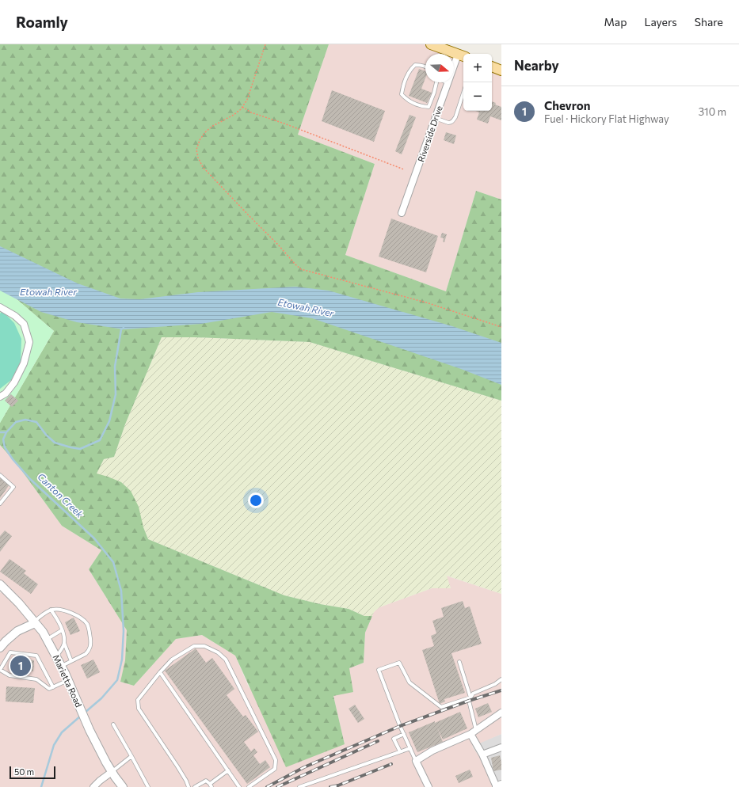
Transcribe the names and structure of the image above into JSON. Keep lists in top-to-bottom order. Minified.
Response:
{"streets":{"street":["Riverside Drive","Marietta Road"]},"water":["Etowah River","Canton Creek"],"scale_bar":"50 m","north":"right","page":{"header":"Roamly","nav":["Map","Layers","Share"],"heading":"Nearby","map_buttons":["+","−"],"list":[{"mark":"1","name":"Chevron","note":"Fuel · Hickory Flat Highway","value":"310 m"}],"pins":"1","scale":"50 m"}}
